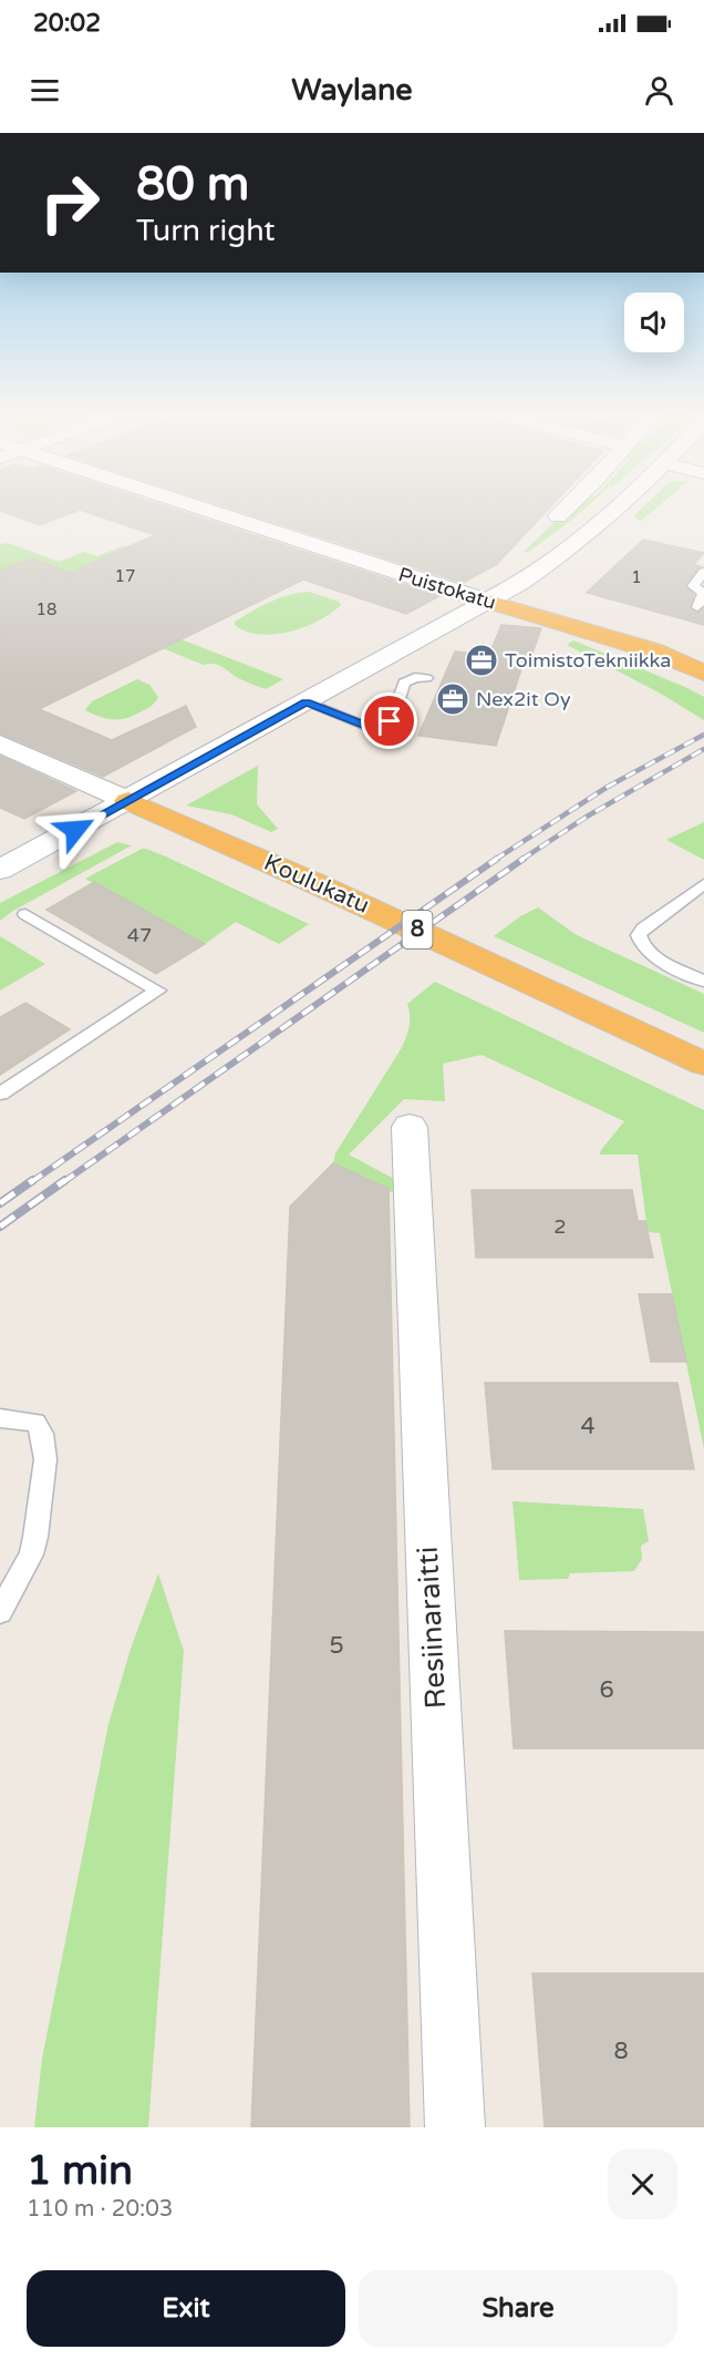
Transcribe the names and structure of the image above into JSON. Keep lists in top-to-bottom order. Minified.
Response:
{"streets":{"highway":["Puistokatu","Koulukatu","8"],"street":["Resiinaraitti"]},"places":{"office":["ToimistoTekniikka","Nex2it Oy"]},"house_numbers":["17","1","18","47","2","4","5","6","8"],"page":{"status":"20:02","header":"Waylane","turn":["80 m","Turn right"],"heading":["1 min","110 m · 20:03"],"buttons":["Exit","Share"]}}
